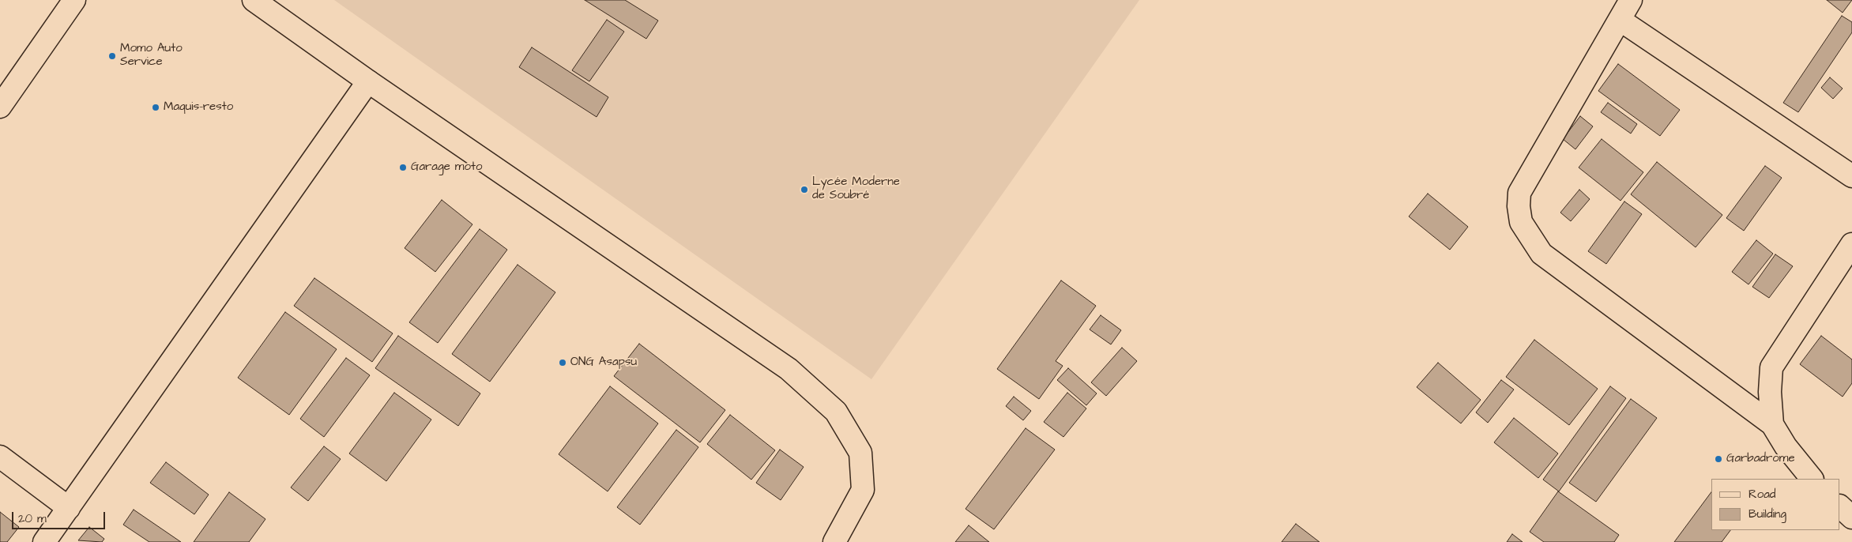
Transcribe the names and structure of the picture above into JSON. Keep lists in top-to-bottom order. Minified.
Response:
{"places":["Momo Auto Service","Maquis-resto","Garage moto","Lycée Moderne de Soubré","ONG Asapsu","Garbadrome"],"legend":["Road","Building"],"scale_bar":"20 m"}
